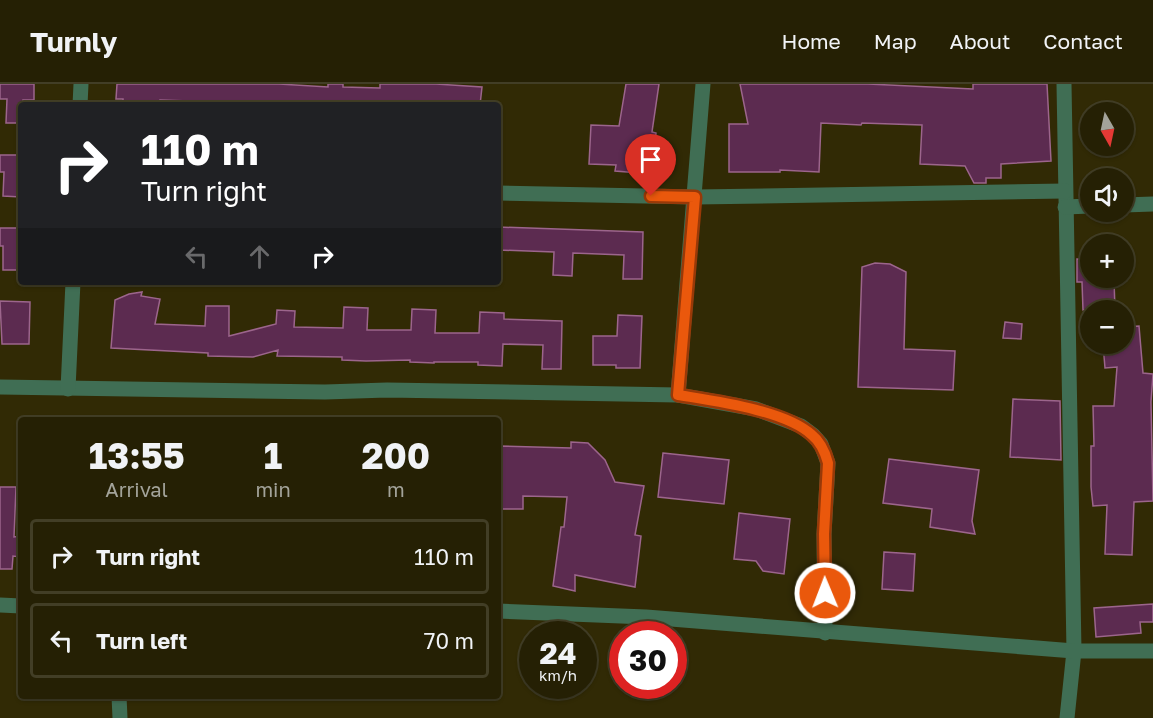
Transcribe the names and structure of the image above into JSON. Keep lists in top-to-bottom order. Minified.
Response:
{"north":"bottom","page":{"header":"Turnly","nav":["Home","Map","About","Contact"],"map_buttons":["+","−"],"turn":["110 m","Turn right"],"eta":["13:55","Arrival","1","min","200","m"],"list":[{"name":"Turn right","value":"110 m"},{"name":"Turn left","value":"70 m"}],"speed":"24 km/h","limit":"30"}}
